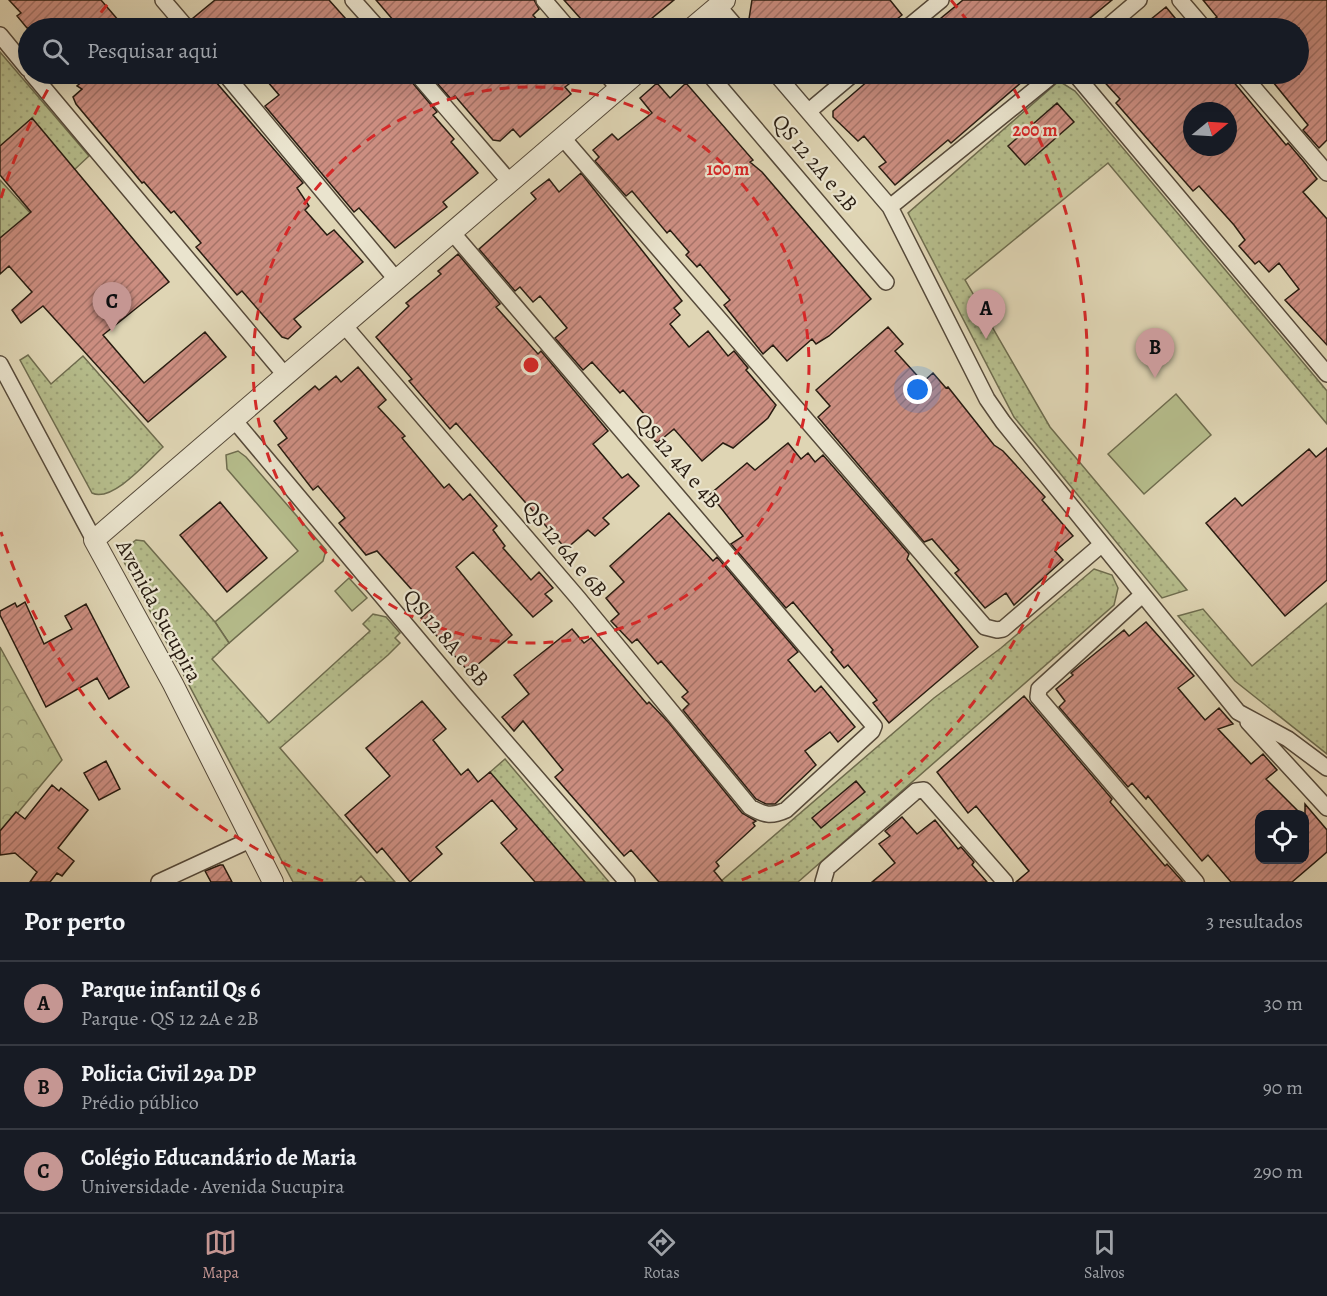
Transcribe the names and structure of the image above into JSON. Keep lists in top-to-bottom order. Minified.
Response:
{"streets":{"street":["QS 12 2A e 2B","QS 12 4A e 4B","QS 12 6A e 6B","Avenida Sucupira","QS 12 8A e 8B"]},"crossings":[["QS 12 4A e 4B","QS 12 6A e 6B"]],"north":"right","page":{"search":"Pesquisar aqui","pins":["C","A","B"],"heading":["Por perto","3 resultados"],"list":[{"mark":"A","name":"Parque infantil Qs 6","note":"Parque · QS 12 2A e 2B","value":"30 m"},{"mark":"B","name":"Policia Civil 29a DP","note":"Prédio público","value":"90 m"},{"mark":"C","name":"Colégio Educandário de Maria","note":"Universidade · Avenida Sucupira","value":"290 m"}],"nav":["Mapa","Rotas","Salvos"]},"rings":["200 m","100 m"]}
